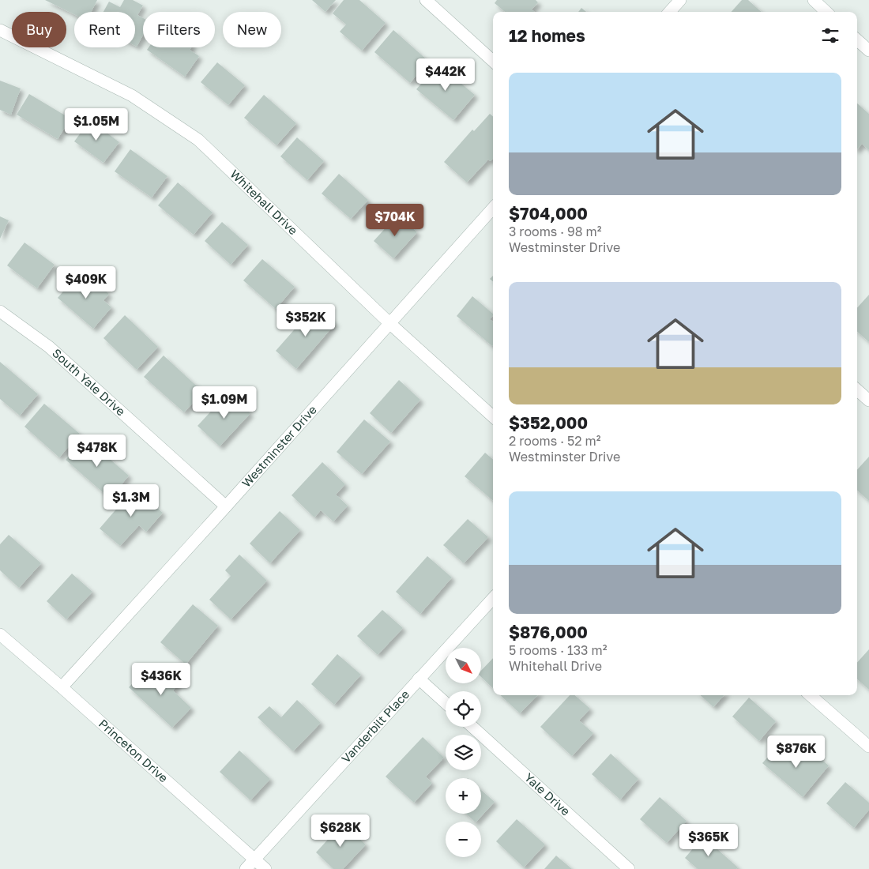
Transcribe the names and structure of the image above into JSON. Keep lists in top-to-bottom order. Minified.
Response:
{"streets":{"street":["Whitehall Drive","South Yale Drive","Westminster Drive","Vanderbilt Place","Princeton Drive","Yale Drive"]},"crossings":[["Whitehall Drive","Westminster Drive"],["South Yale Drive","Westminster Drive"],["Westminster Drive","Princeton Drive"],["Vanderbilt Place","Princeton Drive"]],"north":"bottom right","page":{"chip":["Buy","Rent","Filters","New"],"heading":"12 homes","price":["$442K","$1.05M","$704K","$409K","$352K","$1.09M","$478K","$1.3M","$436K","$876K","$628K","$365K"],"list":[{"name":"$704,000","note":"3 rooms · 98 m² · Westminster Drive"},{"name":"$352,000","note":"2 rooms · 52 m² · Westminster Drive"},{"name":"$876,000","note":"5 rooms · 133 m² · Whitehall Drive"}],"map_buttons":["+","−"]}}
